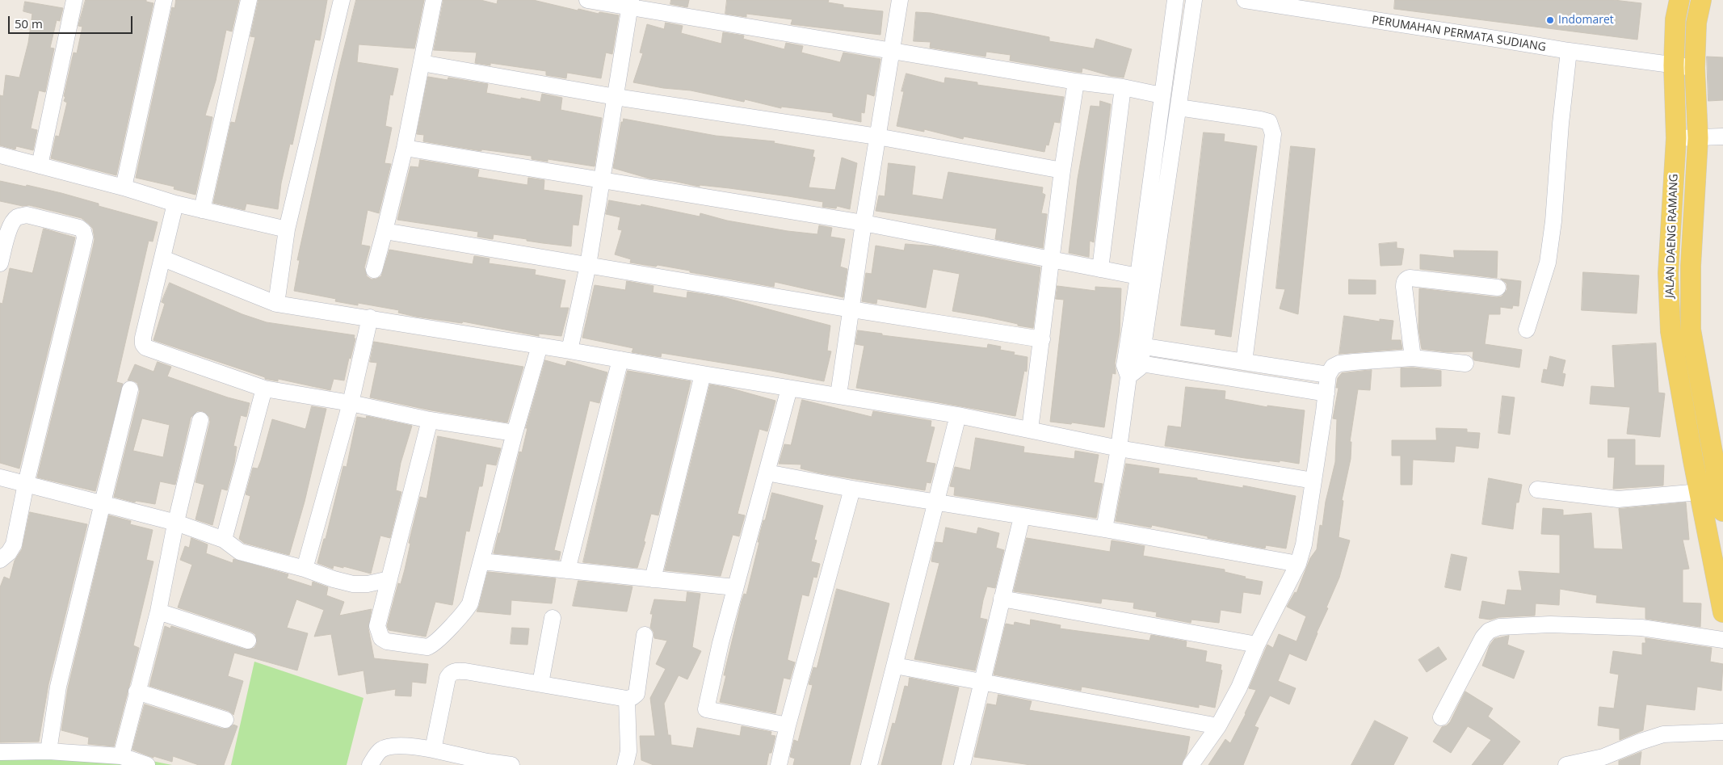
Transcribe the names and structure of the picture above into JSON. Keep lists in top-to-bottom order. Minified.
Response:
{"streets":{"main road":["JALAN DAENG RAMANG"],"street":["PERUMAHAN PERMATA SUDIANG"]},"crossings":[["PERUMAHAN PERMATA SUDIANG","JALAN DAENG RAMANG"]],"places":["Indomaret"],"scale_bar":"50 m"}
